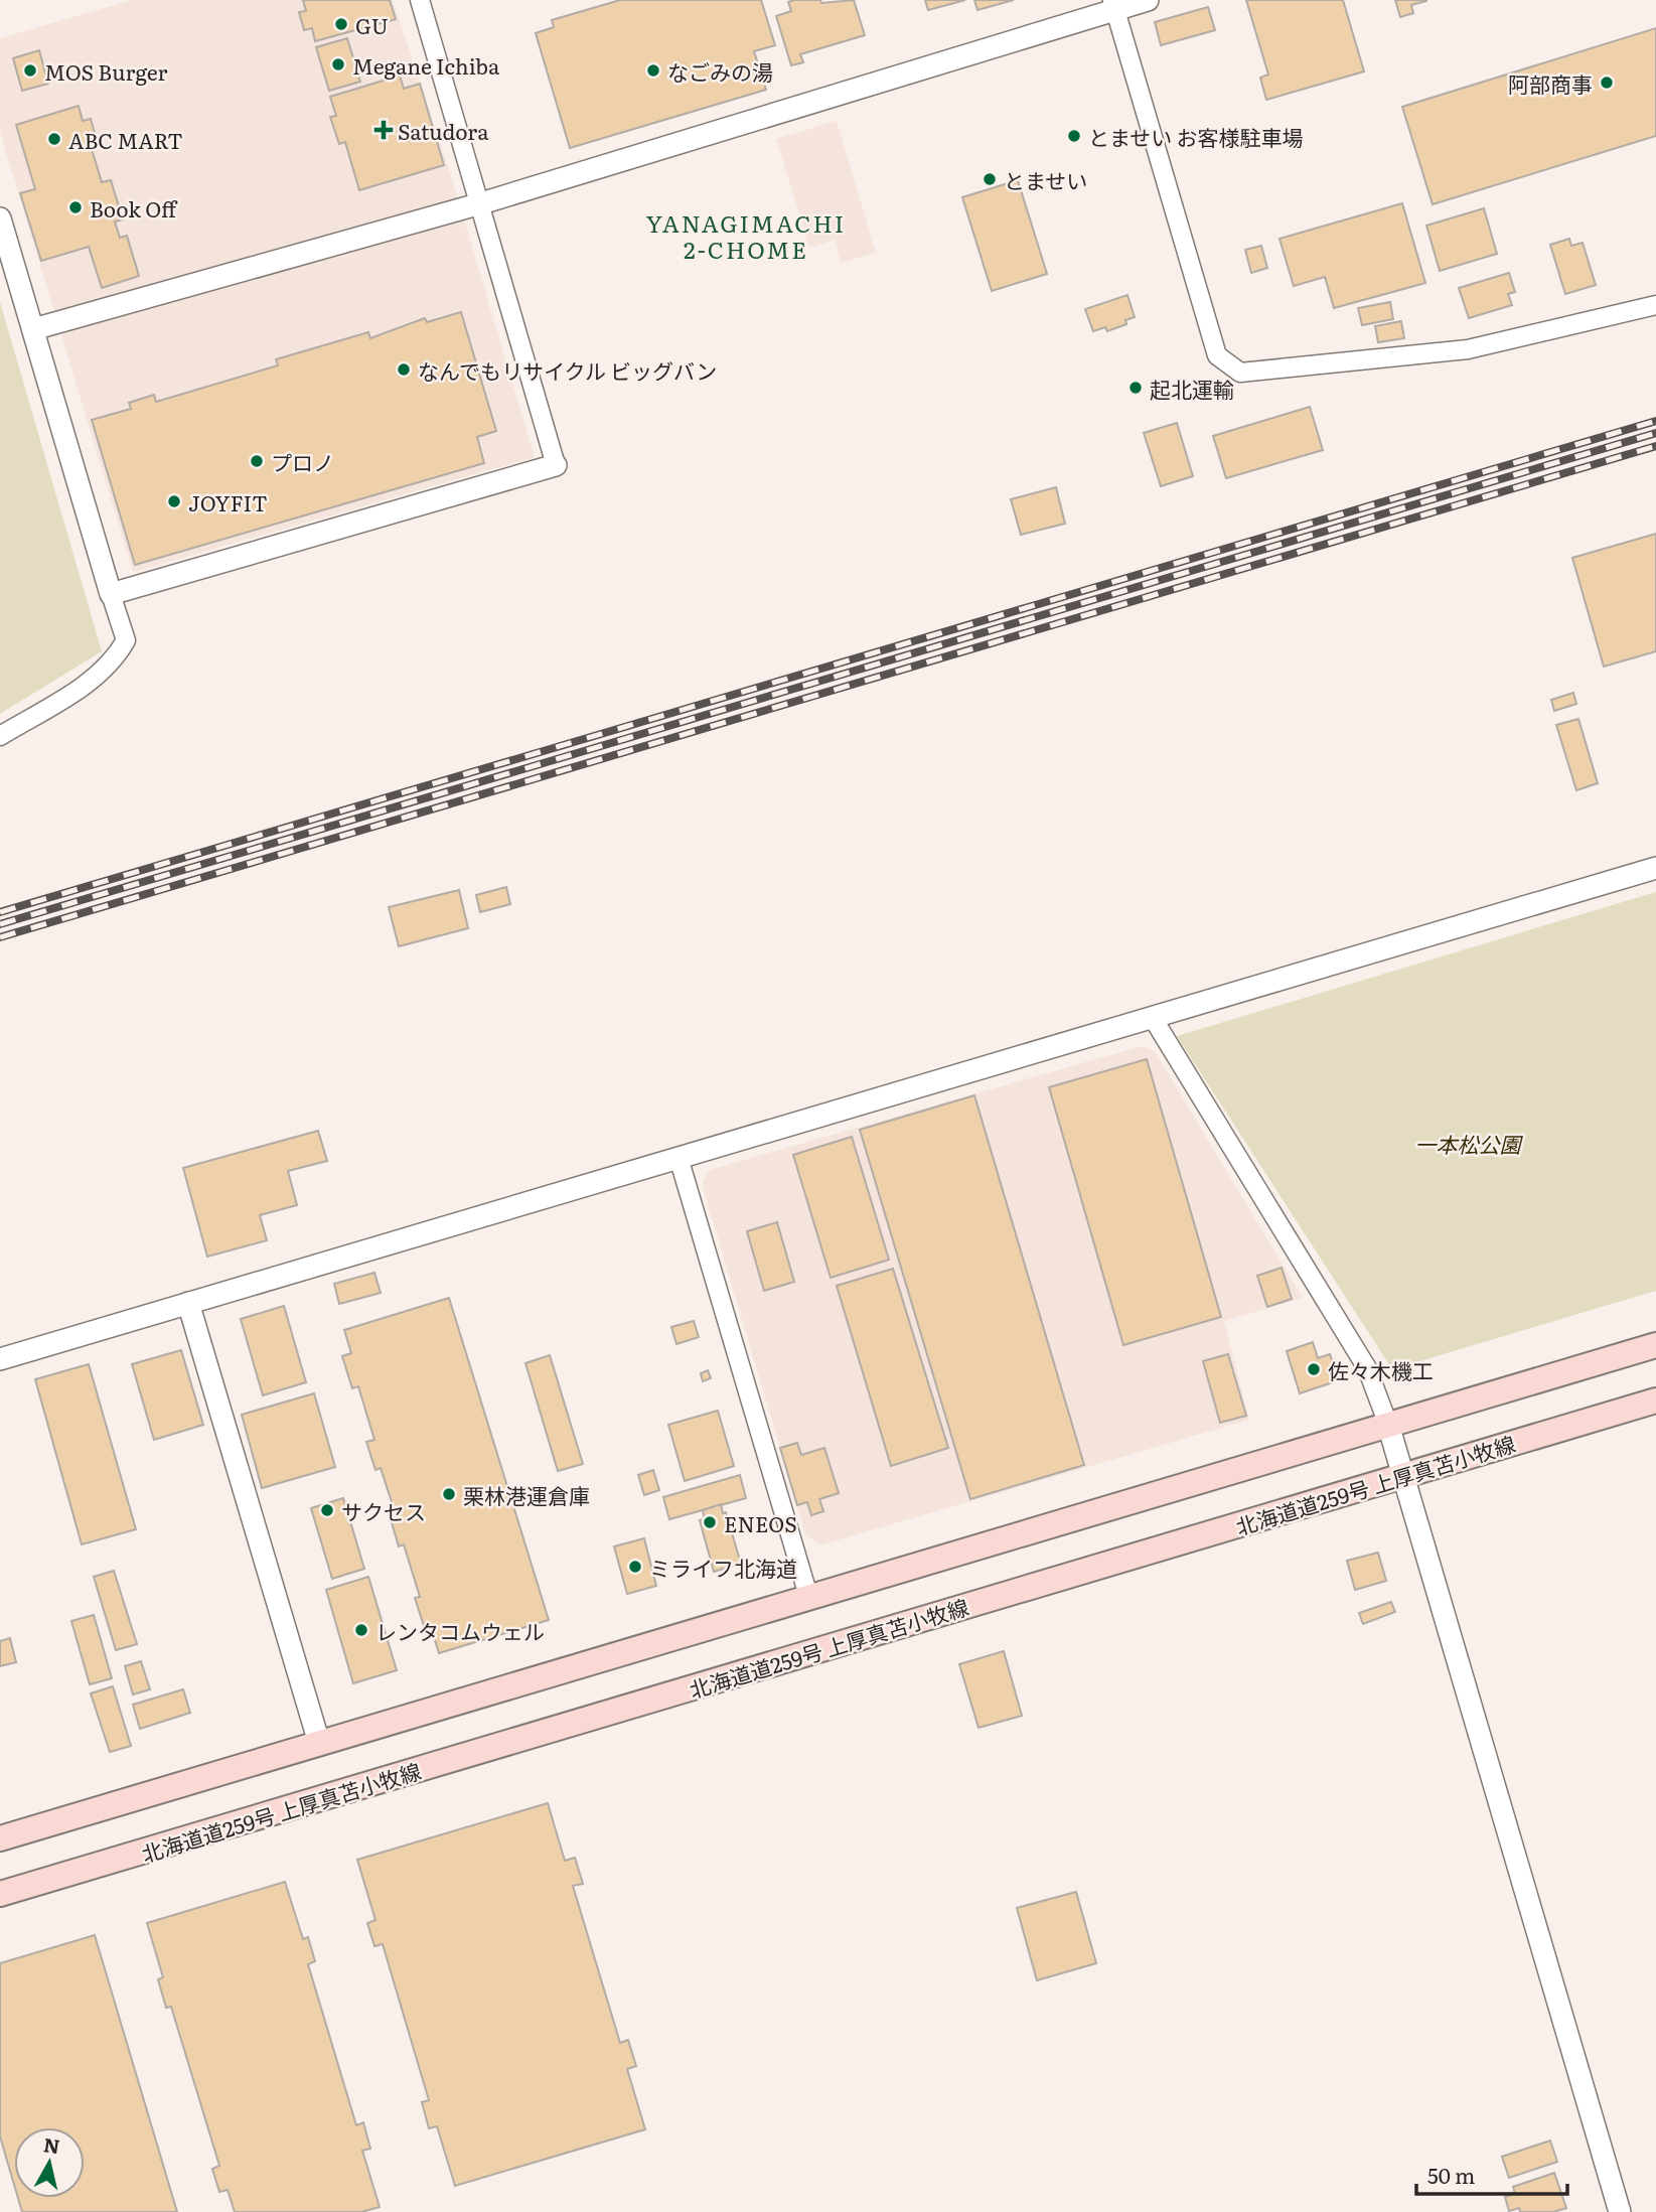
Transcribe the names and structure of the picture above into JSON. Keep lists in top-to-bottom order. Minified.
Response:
{"streets":{"main road":["北海道道259号 上厚真苫小牧線"]},"districts":["YANAGIMACHI 2-CHOME"],"parks":["一本松公園"],"places":{"other":["GU","Megane Ichiba","MOS Burger","なごみの湯","阿部商事","とませい お客様駐車場","ABC MART","とませい","Book Off","なんでもリサイクル ビッグバン","起北運輸","プロノ","JOYFIT","佐々木機工","栗林港運倉庫","サクセス","ENEOS","ミライフ北海道","レンタコムウェル"],"health":["Satudora"]},"scale_bar":"50 m","north":"top"}
